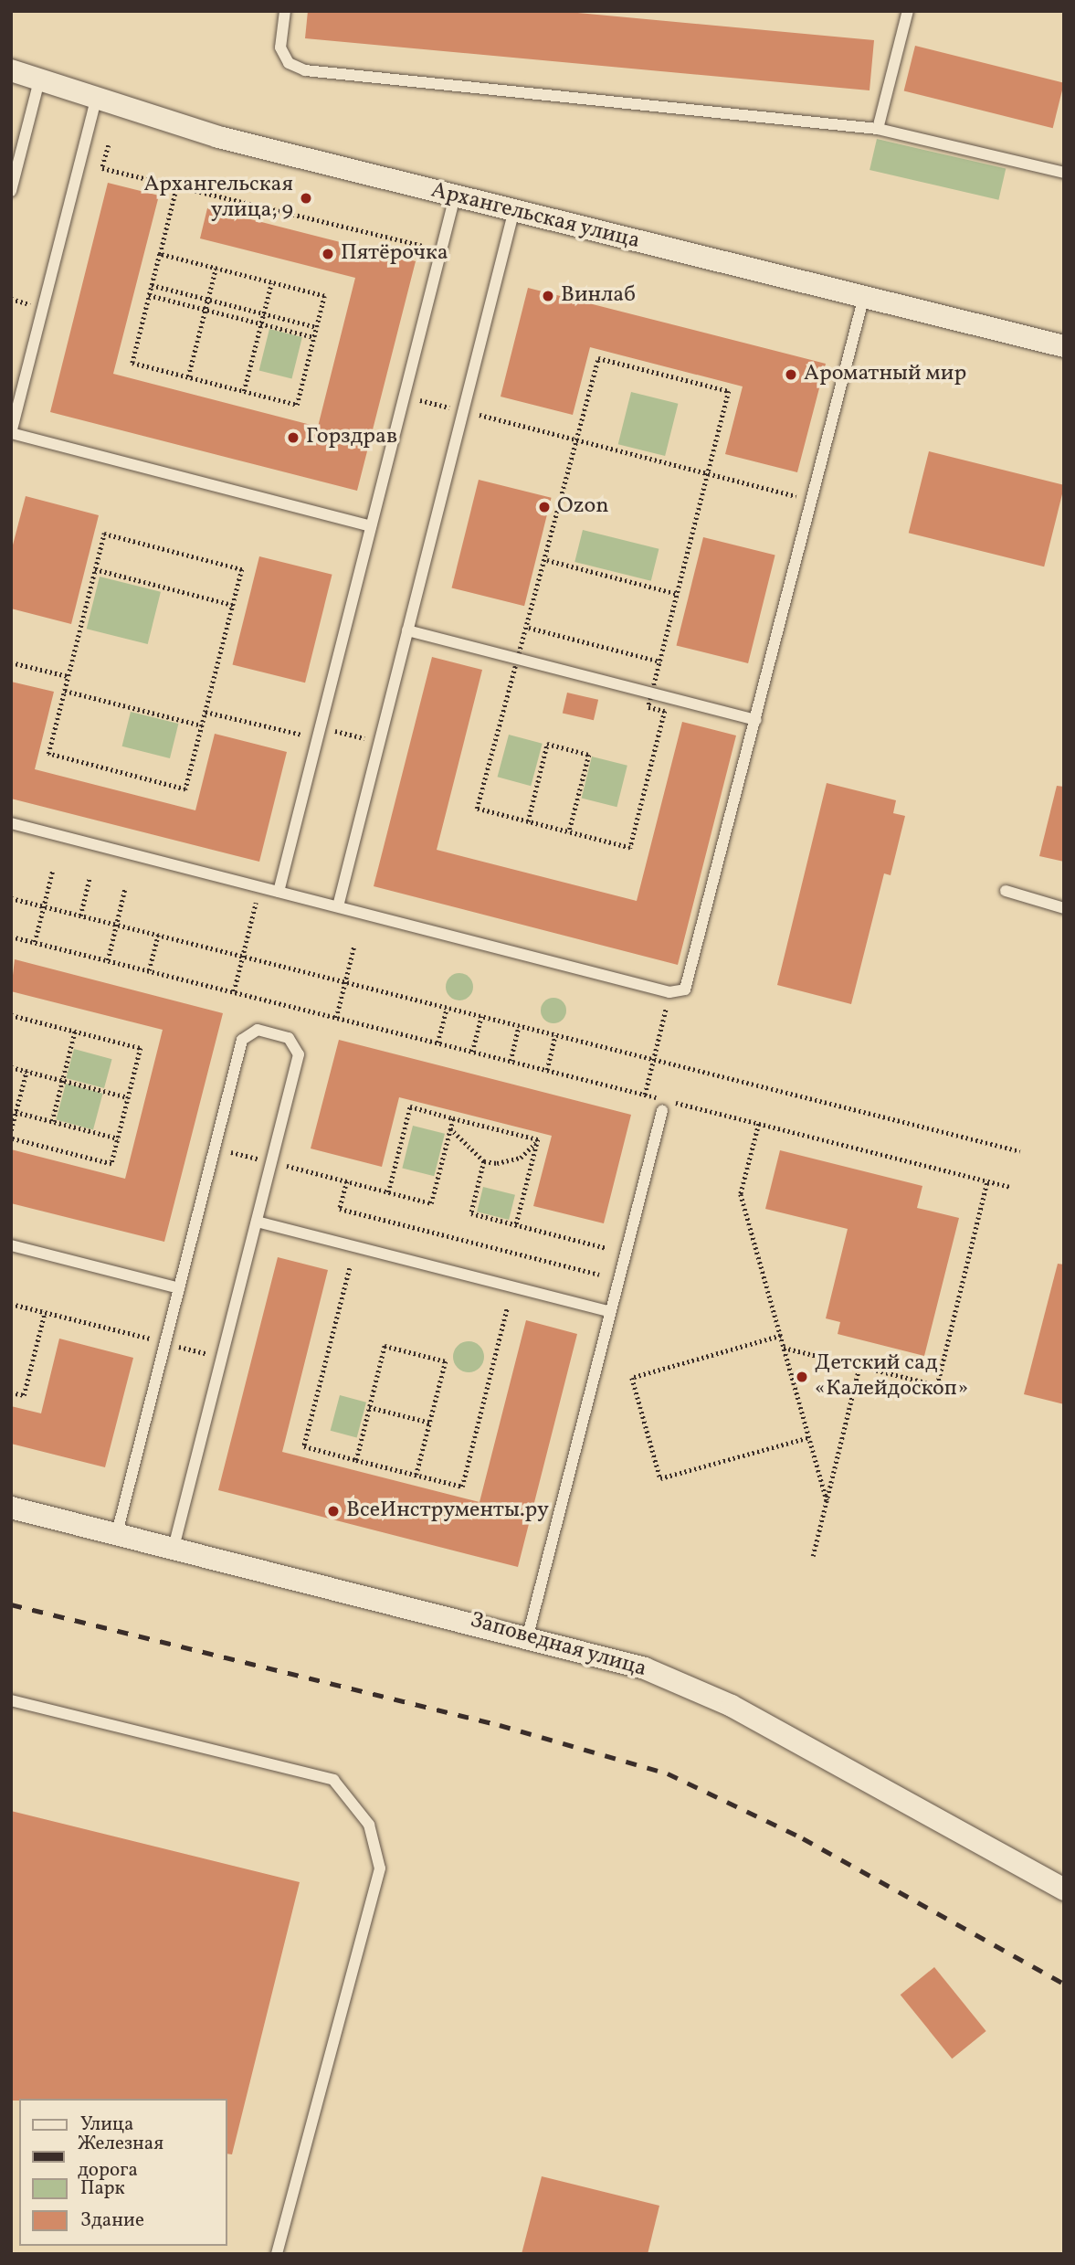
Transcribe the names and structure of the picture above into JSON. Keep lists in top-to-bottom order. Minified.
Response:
{"streets":{"street":["Архангельская улица","Заповедная улица"]},"places":["Архангельская улица, 9","Пятёрочка","Винлаб","Ароматный мир","Горздрав","Ozon","Детский сад «Калейдоскоп»","ВсеИнструменты.ру"],"legend":["Улица","Железная дорога","Парк","Здание"]}
